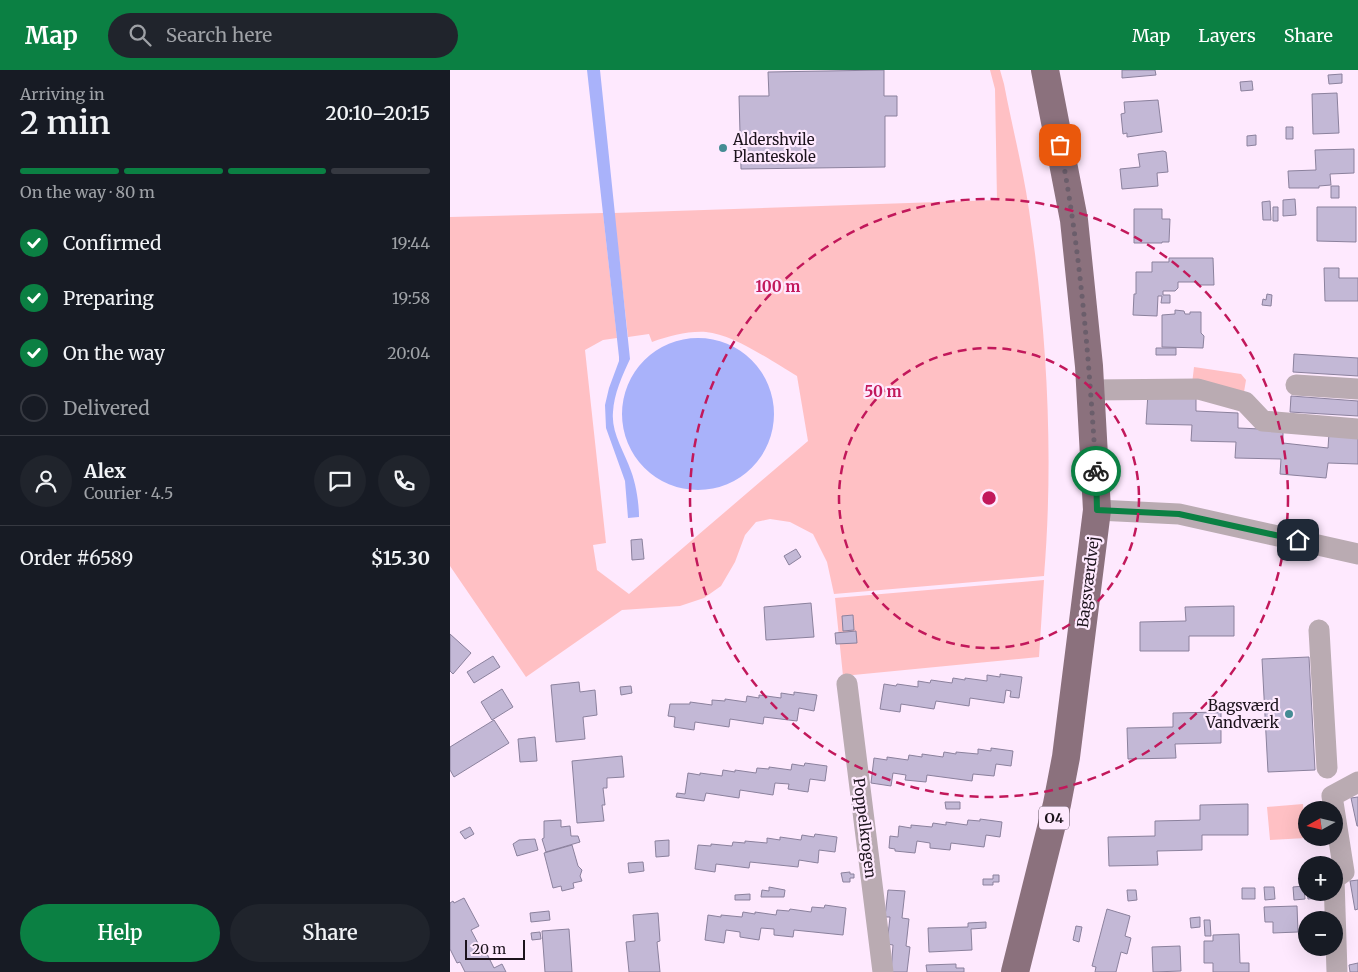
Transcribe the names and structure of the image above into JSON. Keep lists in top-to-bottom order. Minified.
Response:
{"streets":{"main road":["Bagsværdvej","O4"],"street":["Poppelkrogen"]},"places":["Aldershvile Planteskole","Bagsværd Vandværk"],"scale_bar":"20 m","north":"left","page":{"header":"Map","search":"Search here","nav":["Map","Layers","Share"],"heading":["2 min","Arriving in","20:10–20:15"],"panel":["Alex","Courier · 4.5","Order #6589","$15.30"],"bar":"On the way · 80 m","list":[["Confirmed","19:44"],["Preparing","19:58"],["On the way","20:04"],"Delivered"],"map_buttons":["+","−"],"buttons":["Help","Share"],"scale":"20 m"},"rings":["100 m","50 m"]}
